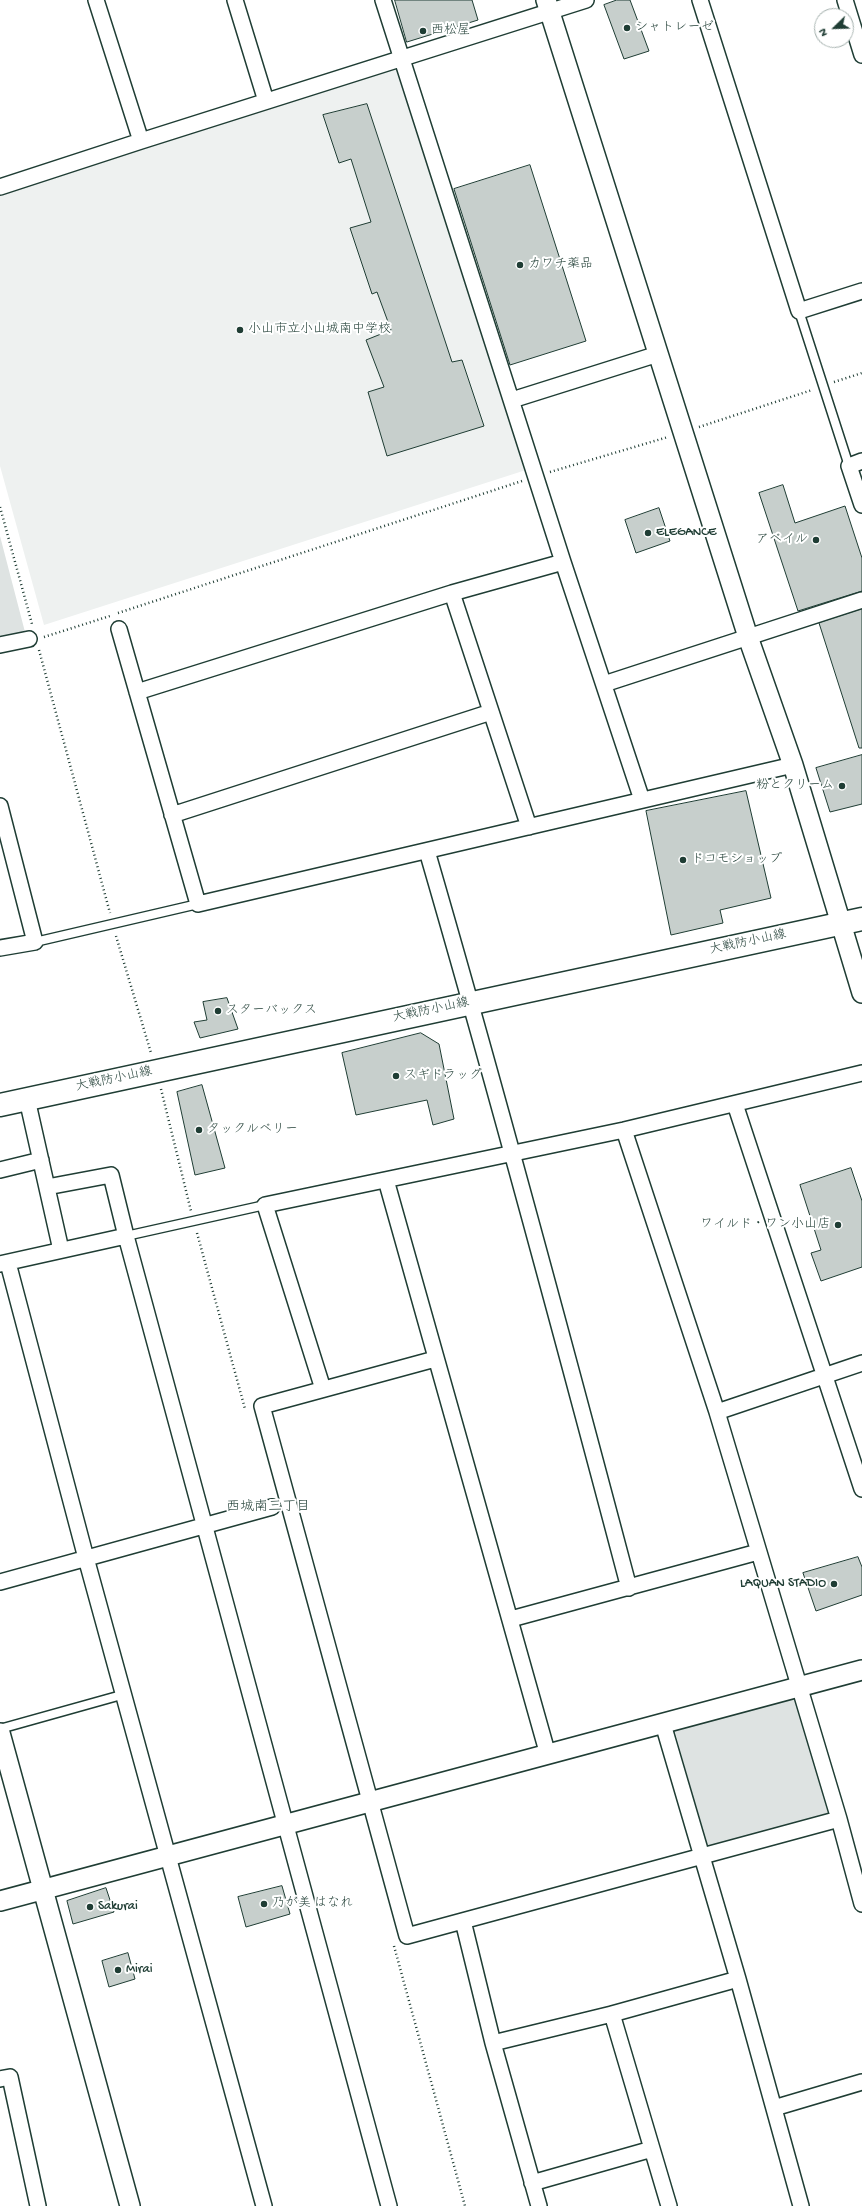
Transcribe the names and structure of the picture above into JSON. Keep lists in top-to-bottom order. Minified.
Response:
{"streets":{"main road":["大戦防小山線"]},"districts":["西城南三丁目"],"places":["シャトレーゼ","西松屋","カワチ薬品","小山市立小山城南中学校","ELEGANCE","アベイル","粉とクリーム","ドコモショップ","スターバックス","スギドラッグ","タックルベリー","ワイルド・ワン小山店","LAQUAN STADIO","乃が美 はなれ","Sakurai","Mirai"],"north":"bottom left"}
